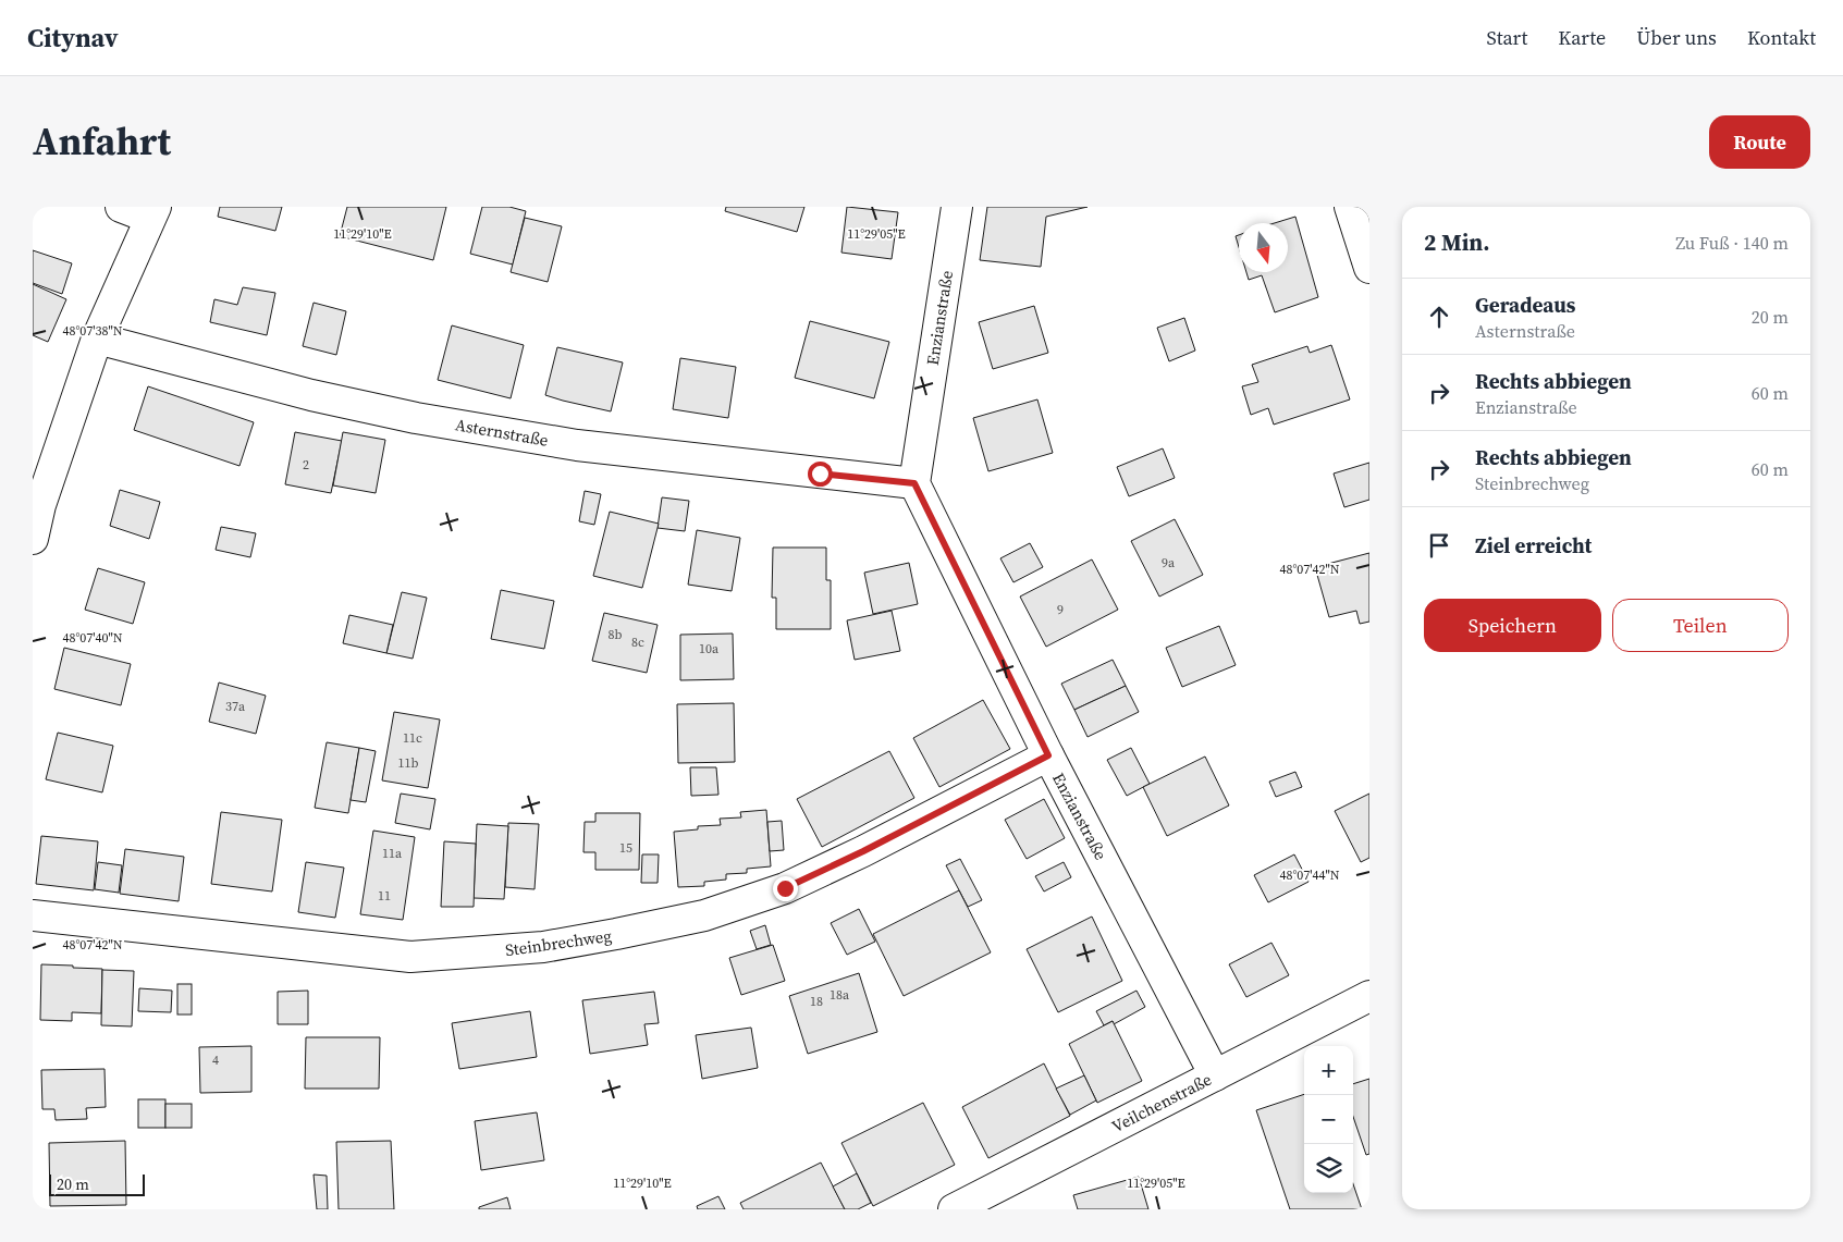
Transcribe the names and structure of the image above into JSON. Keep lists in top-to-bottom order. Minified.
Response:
{"streets":{"street":["Enzianstraße","Asternstraße","Steinbrechweg","Veilchenstraße"]},"crossings":[["Enzianstraße","Asternstraße"],["Enzianstraße","Steinbrechweg"],["Enzianstraße","Veilchenstraße"]],"house_numbers":["2","9a","9","8b","8c","10a","37a","11c","11b","15","11a","11","18a","18","4"],"scale_bar":"20 m","north":"bottom","page":{"header":"Citynav","nav":["Start","Karte","Über uns","Kontakt"],"title":"Anfahrt","buttons":["Route",["Speichern","Teilen"]],"heading":["2 Min.","Zu Fuß · 140 m"],"list":[["Geradeaus","Asternstraße","20 m"],["Rechts abbiegen","Enzianstraße","60 m"],["Rechts abbiegen","Steinbrechweg","60 m"],"Ziel erreicht"],"map_buttons":["+","−"],"scale":"20 m"},"coordinates":["11°29'10\"E","11°29'05\"E","48°07'38\"N","48°07'42\"N","48°07'40\"N","48°07'44\"N"]}
